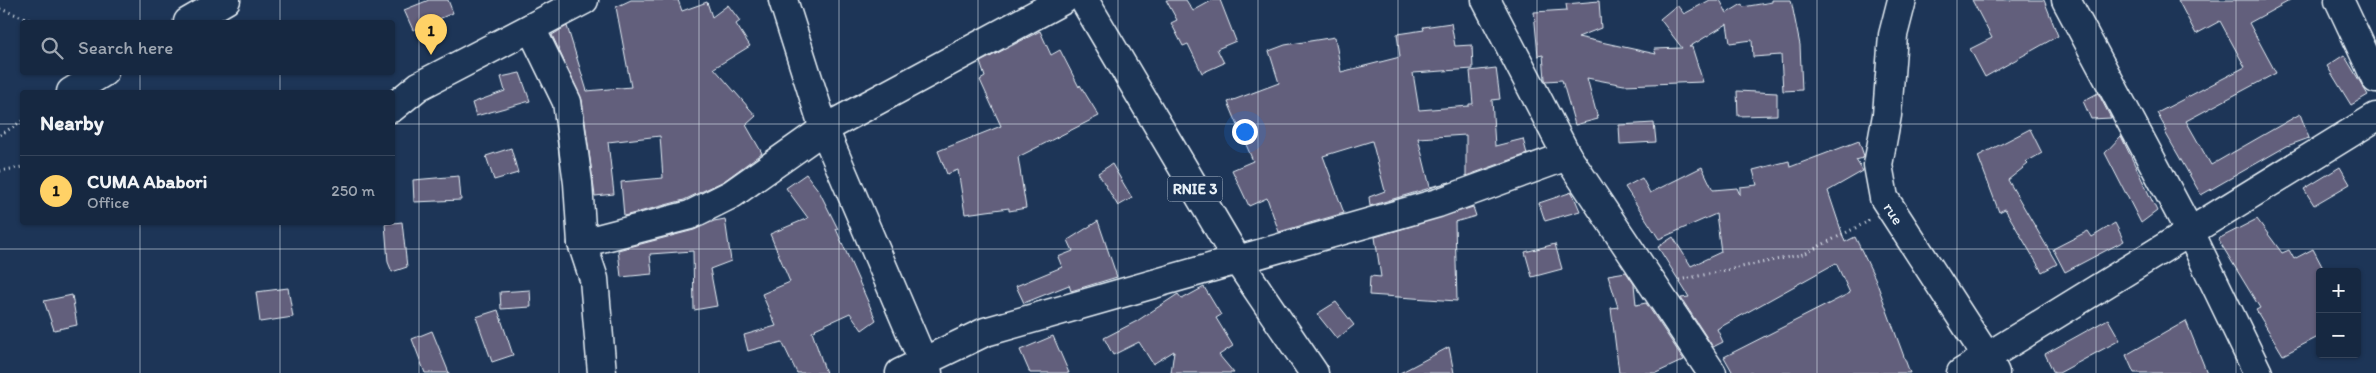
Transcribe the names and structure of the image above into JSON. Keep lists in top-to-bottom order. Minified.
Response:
{"streets":{"main road":["RNIE 3","rue"]},"page":{"pins":"1","search":"Search here","heading":"Nearby","list":[{"mark":"1","name":"CUMA Ababori","note":"Office","value":"250 m"}],"map_buttons":["+","−"]}}
